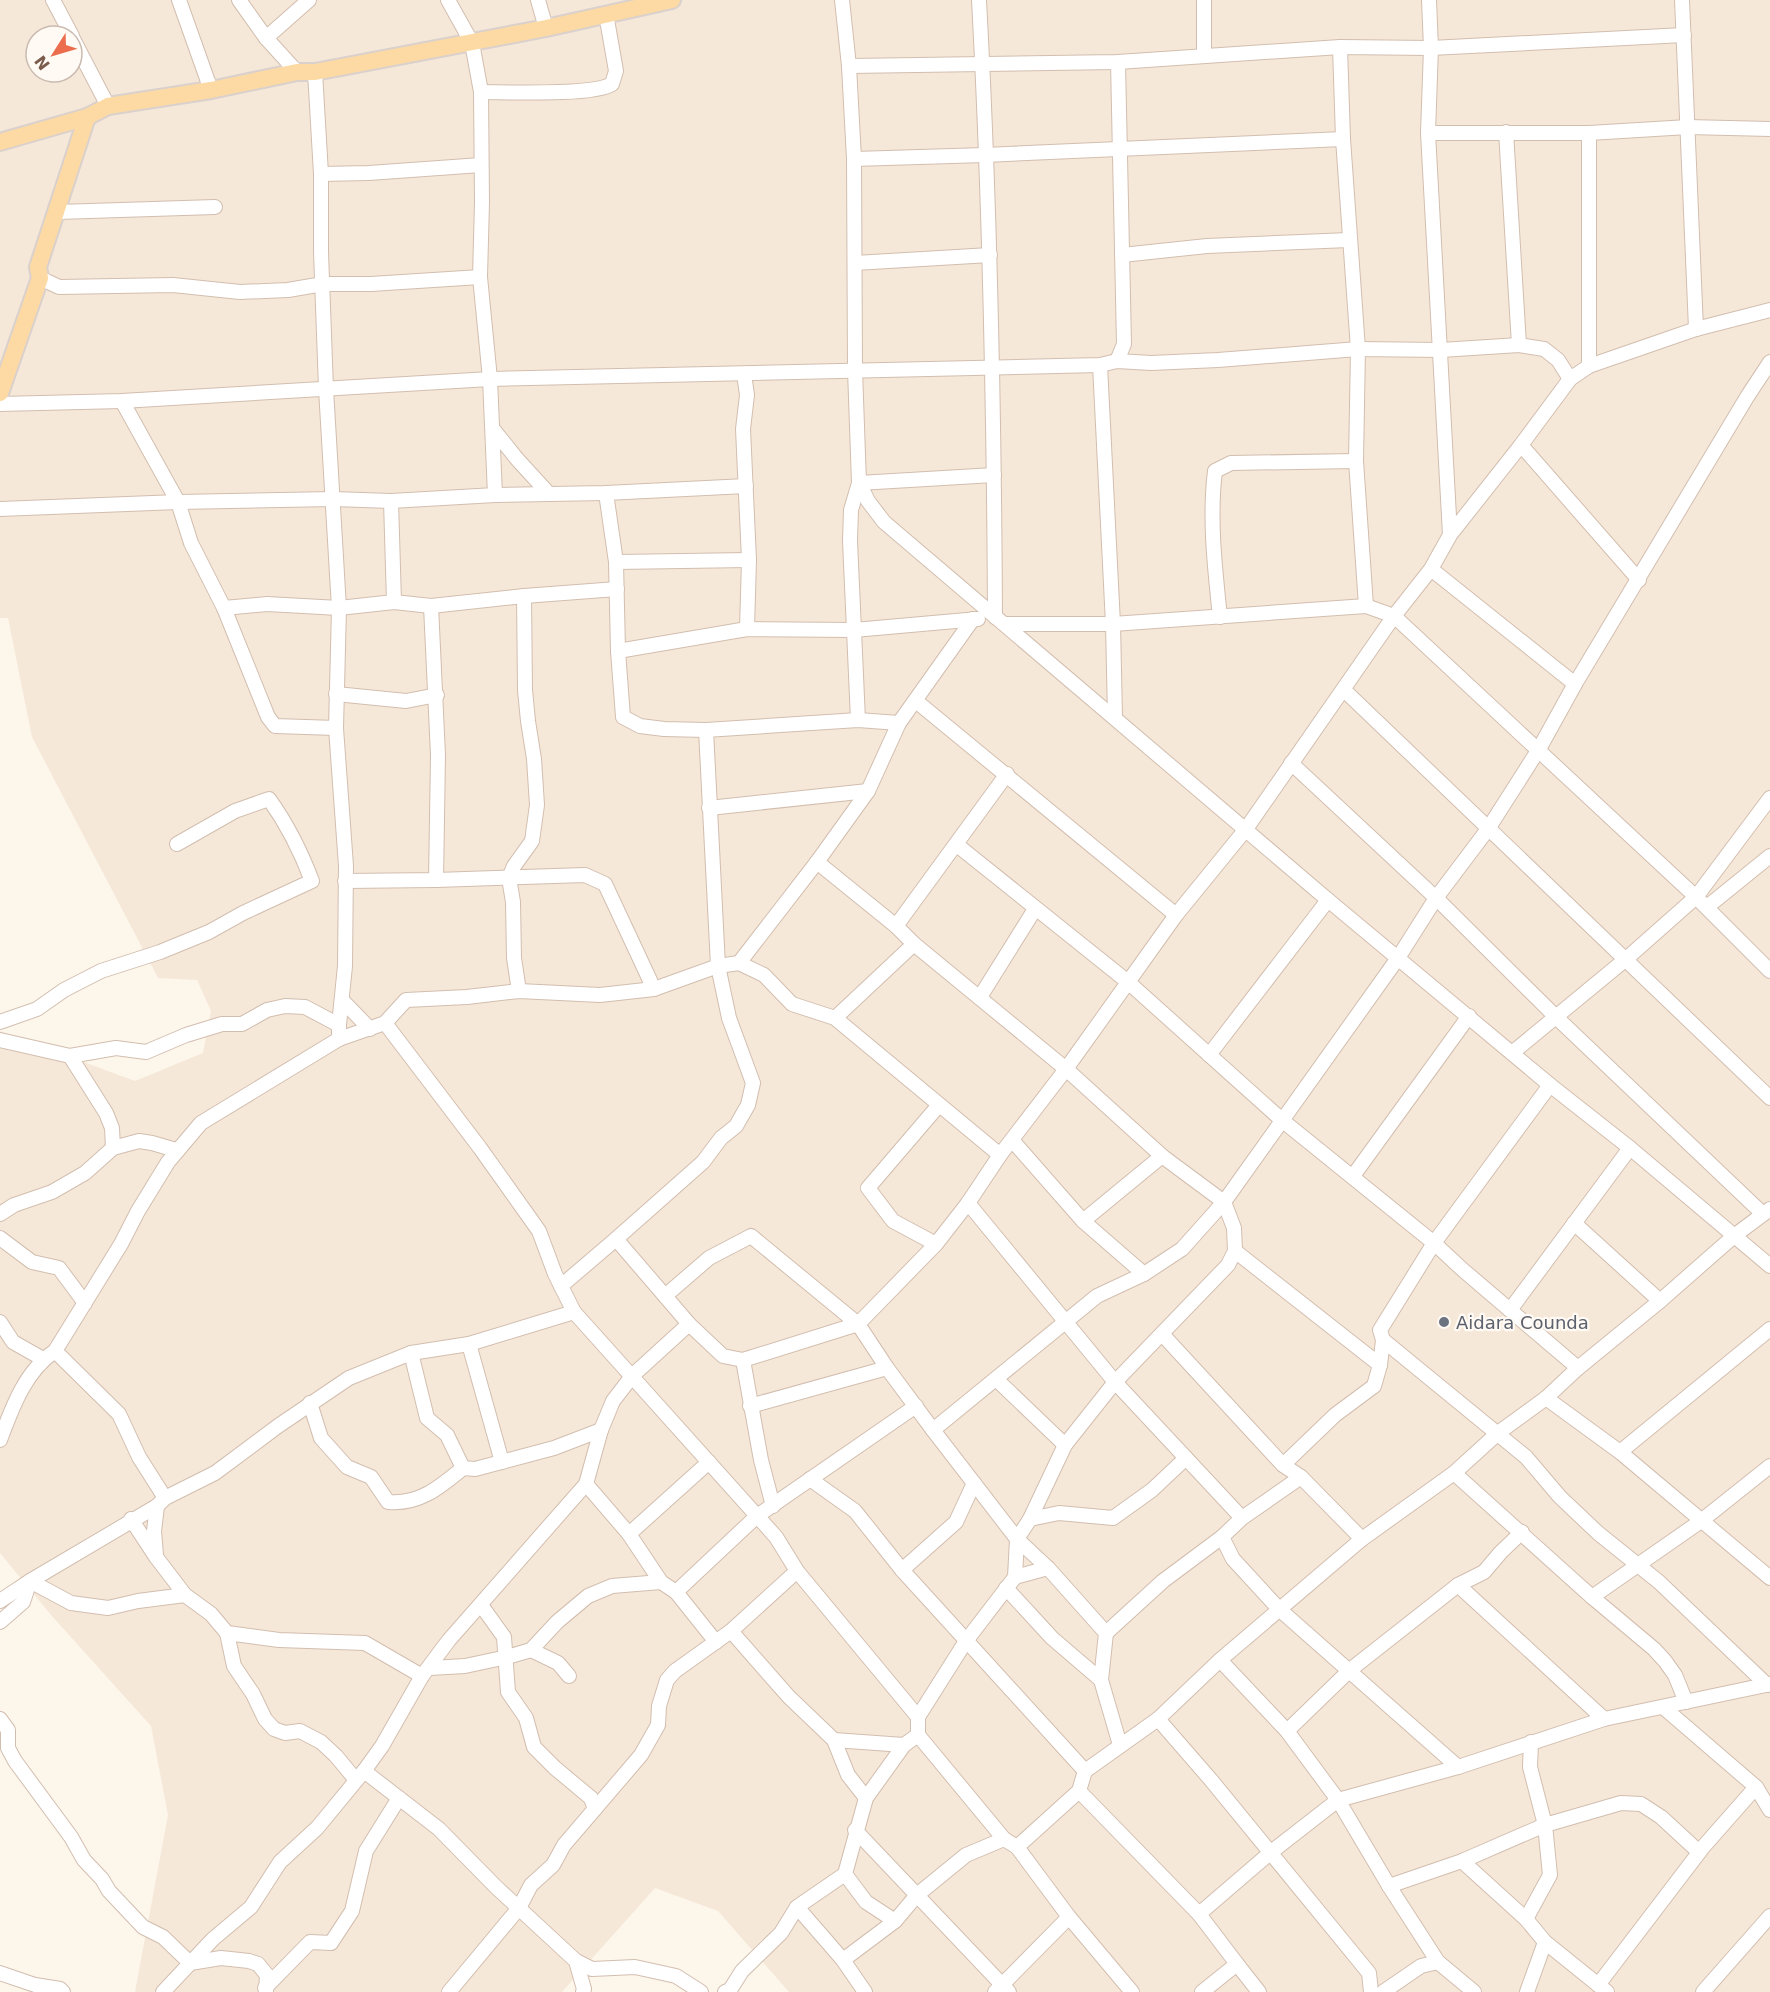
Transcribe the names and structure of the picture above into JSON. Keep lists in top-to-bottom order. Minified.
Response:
{"places":["Aidara Counda"],"north":"bottom left"}
